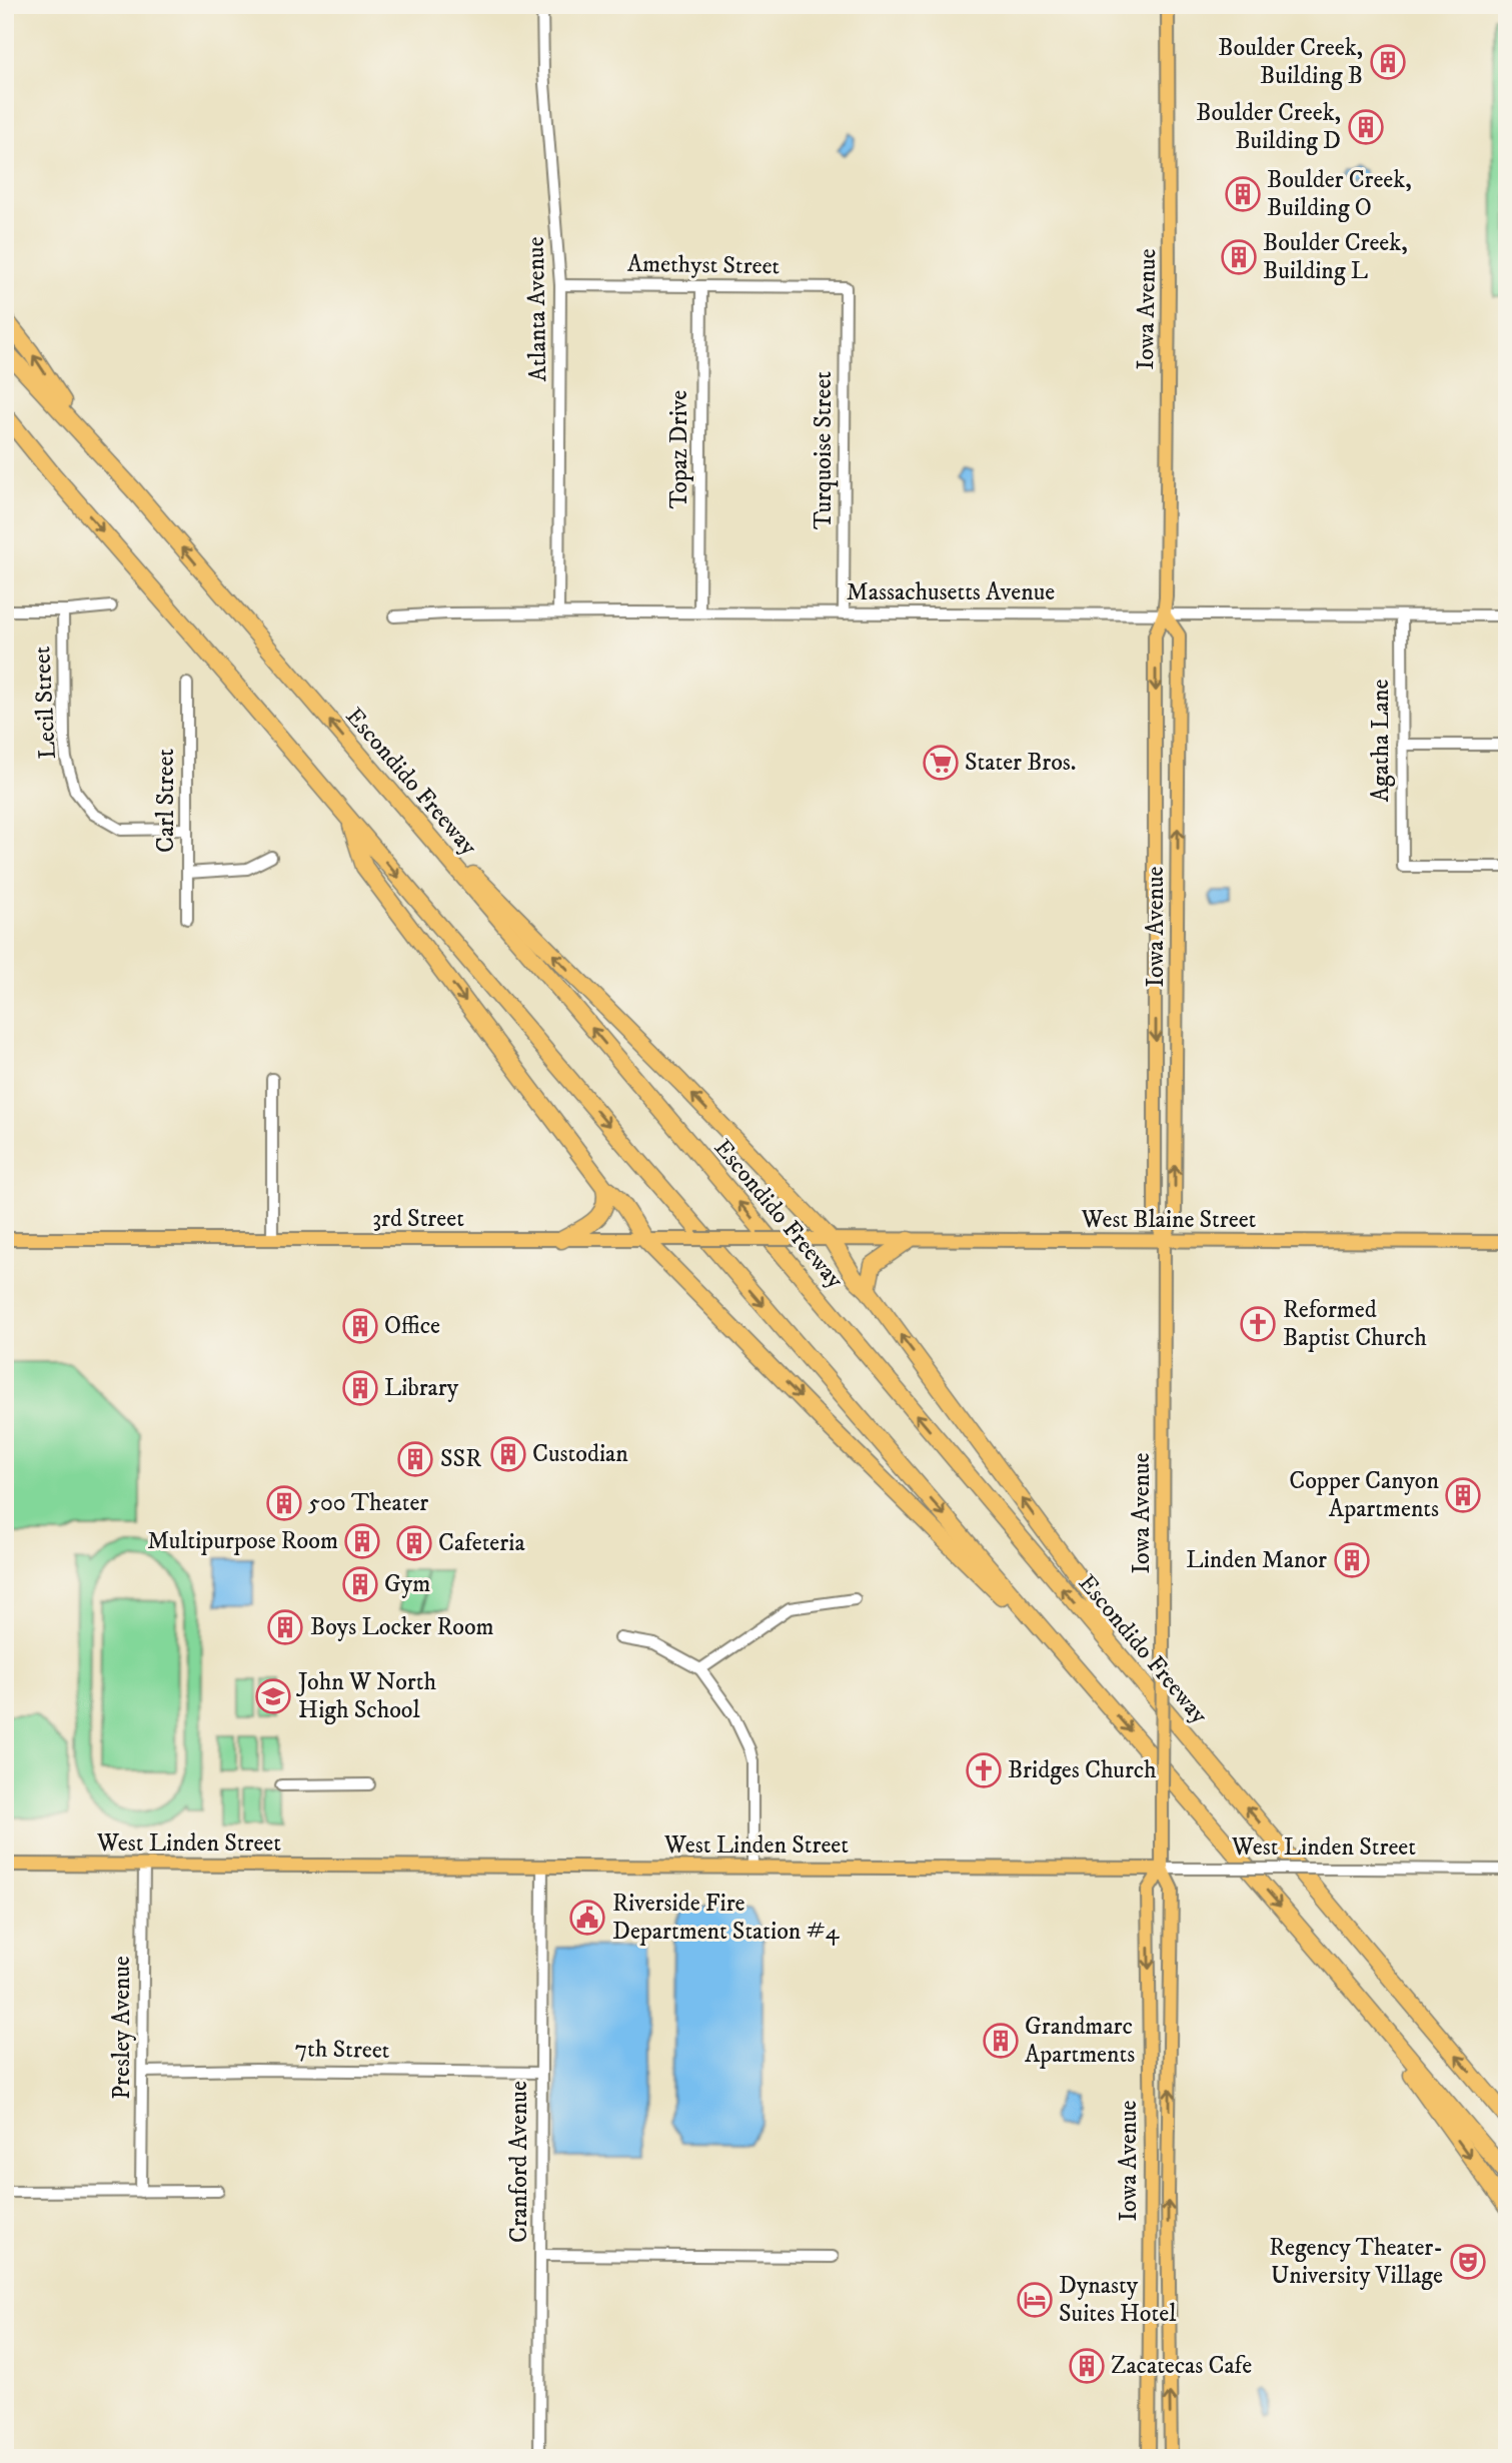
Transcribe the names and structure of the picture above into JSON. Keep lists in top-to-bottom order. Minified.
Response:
{"streets":{"highway":["Escondido Freeway"],"main road":["Iowa Avenue","3rd Street","West Blaine Street","West Linden Street"],"street":["Amethyst Street","Atlanta Avenue","Topaz Drive","Turquoise Street","Massachusetts Avenue","Lecil Street","Agatha Lane","Carl Street","Presley Avenue","7th Street","Cranford Avenue"]},"crossings":[["Amethyst Street","Atlanta Avenue"],["Amethyst Street","Topaz Drive"],["Amethyst Street","Turquoise Street"],["Atlanta Avenue","Massachusetts Avenue"],["Iowa Avenue","Massachusetts Avenue"],["Iowa Avenue","West Blaine Street"],["Iowa Avenue","West Linden Street"],["Topaz Drive","Massachusetts Avenue"],["Turquoise Street","Massachusetts Avenue"],["Massachusetts Avenue","Agatha Lane"],["Lecil Street","Carl Street"],["3rd Street","West Blaine Street"],["West Linden Street","Presley Avenue"],["West Linden Street","Cranford Avenue"],["Presley Avenue","7th Street"],["7th Street","Cranford Avenue"]],"places":{"building":["Boulder Creek, Building B","Boulder Creek, Building D","Boulder Creek, Building O","Boulder Creek, Building L","Office","Library","Custodian","SSR","Copper Canyon Apartments","500 Theater","Multipurpose Room","Cafeteria","Linden Manor","Gym","Boys Locker Room","Grandmarc Apartments","Zacatecas Cafe"],"supermarket":["Stater Bros."],"church":["Reformed Baptist Church","Bridges Church"],"school or university":["John W North High School"],"public building":["Riverside Fire Department Station #4"],"theatre":["Regency Theater- University Village"],"hotel":["Dynasty Suites Hotel"]}}
